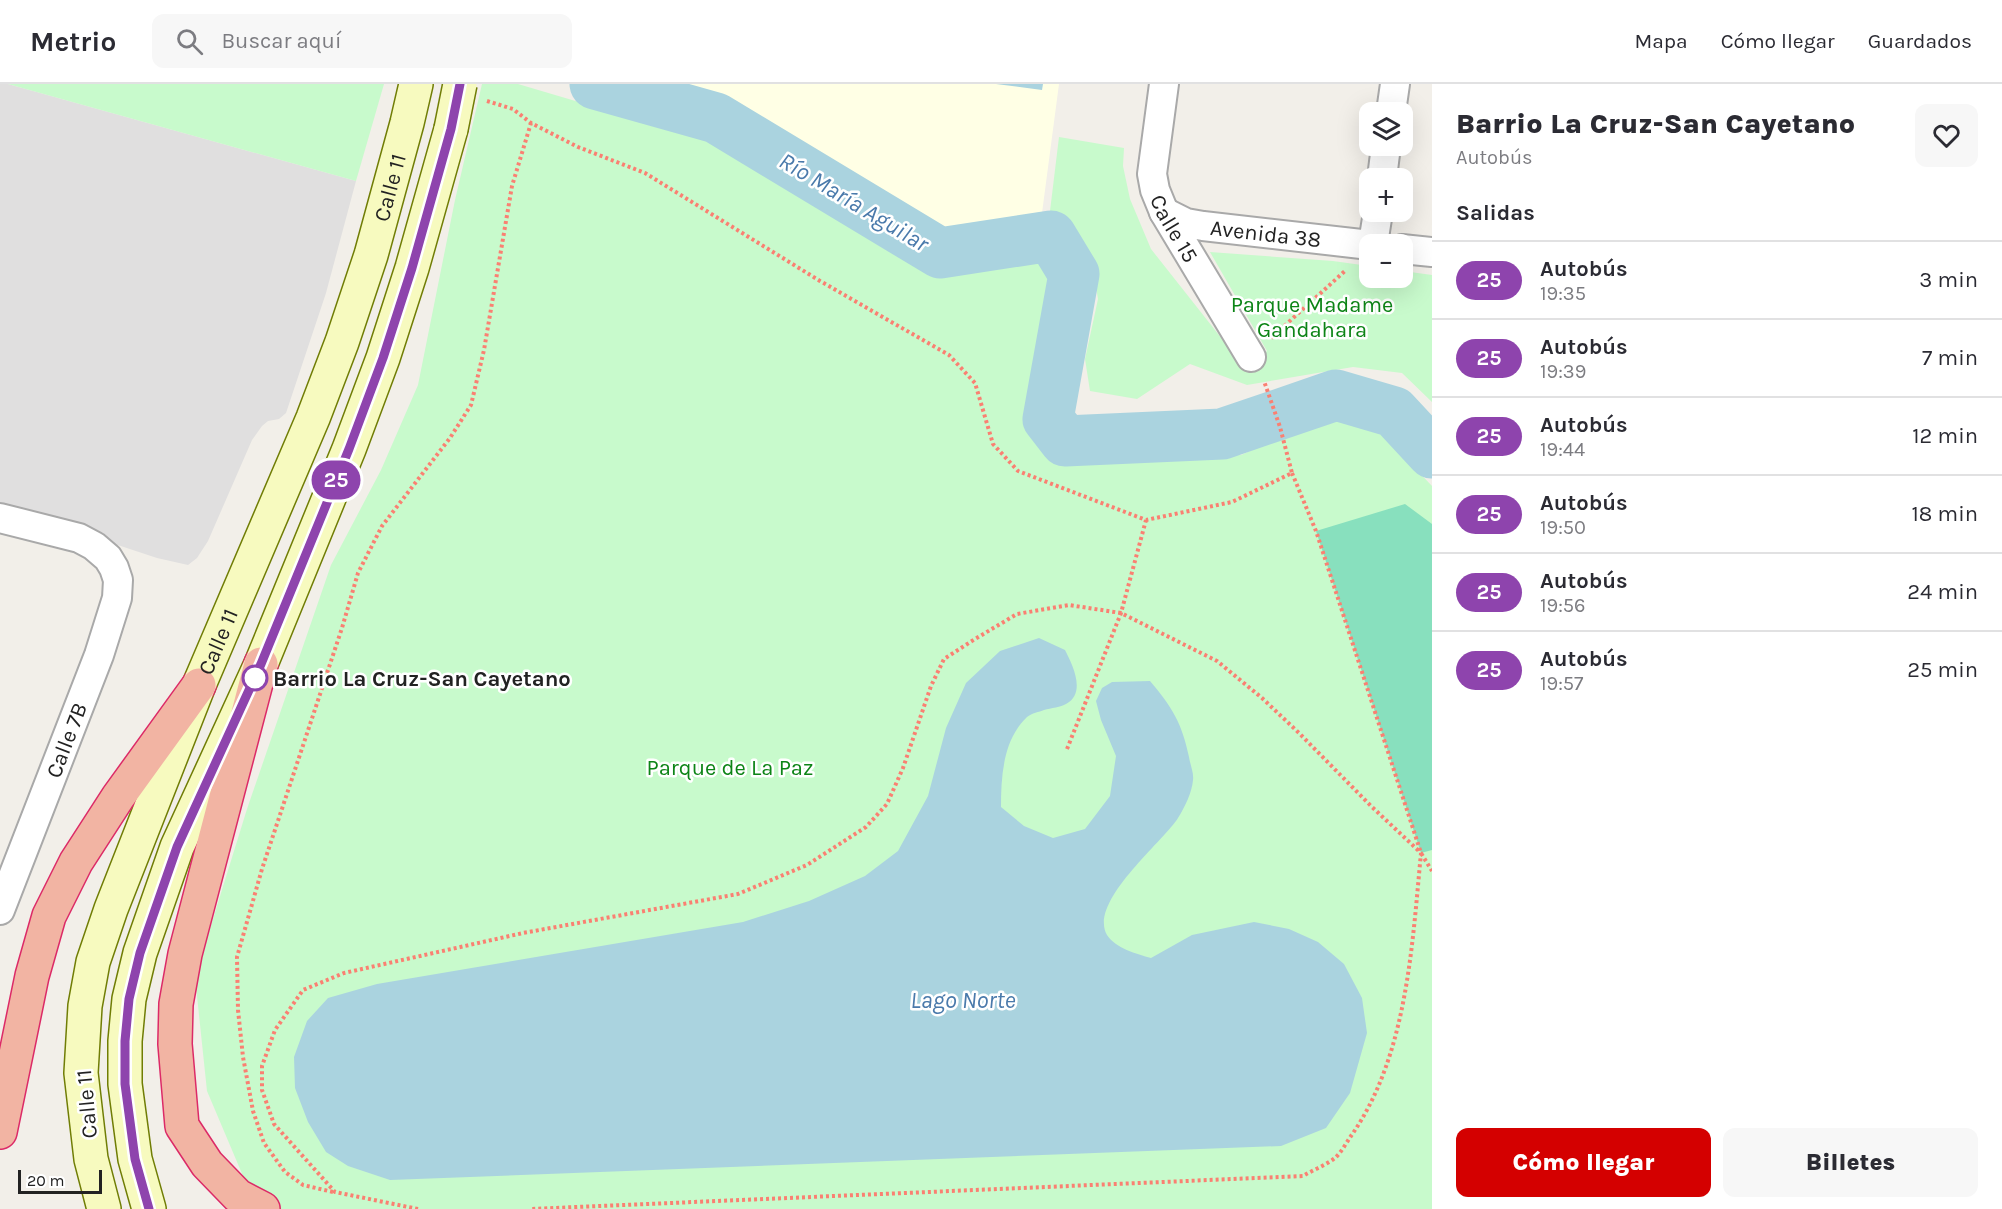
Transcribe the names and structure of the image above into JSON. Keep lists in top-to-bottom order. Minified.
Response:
{"streets":{"main road":["Calle 11"],"street":["Calle 15","Avenida 38","Calle 7B"]},"crossings":[["Calle 15","Avenida 38"]],"water":["Río María Aguilar","Lago Norte"],"parks":["Parque Madame Gandahara","Parque de La Paz"],"places":["Barrio La Cruz-San Cayetano"],"lines":["bus line 25"],"scale_bar":"20 m","page":{"header":"Metrio","search":"Buscar aquí","nav":["Mapa","Cómo llegar","Guardados"],"on_map":"25","heading":[["Barrio La Cruz-San Cayetano","Autobús"],"Salidas"],"map_buttons":["+","−"],"list":[{"mark":"25","name":"Autobús","note":"19:35","value":"3 min"},{"mark":"25","name":"Autobús","note":"19:39","value":"7 min"},{"mark":"25","name":"Autobús","note":"19:44","value":"12 min"},{"mark":"25","name":"Autobús","note":"19:50","value":"18 min"},{"mark":"25","name":"Autobús","note":"19:56","value":"24 min"},{"mark":"25","name":"Autobús","note":"19:57","value":"25 min"}],"buttons":["Cómo llegar","Billetes"],"scale":"20 m"}}
